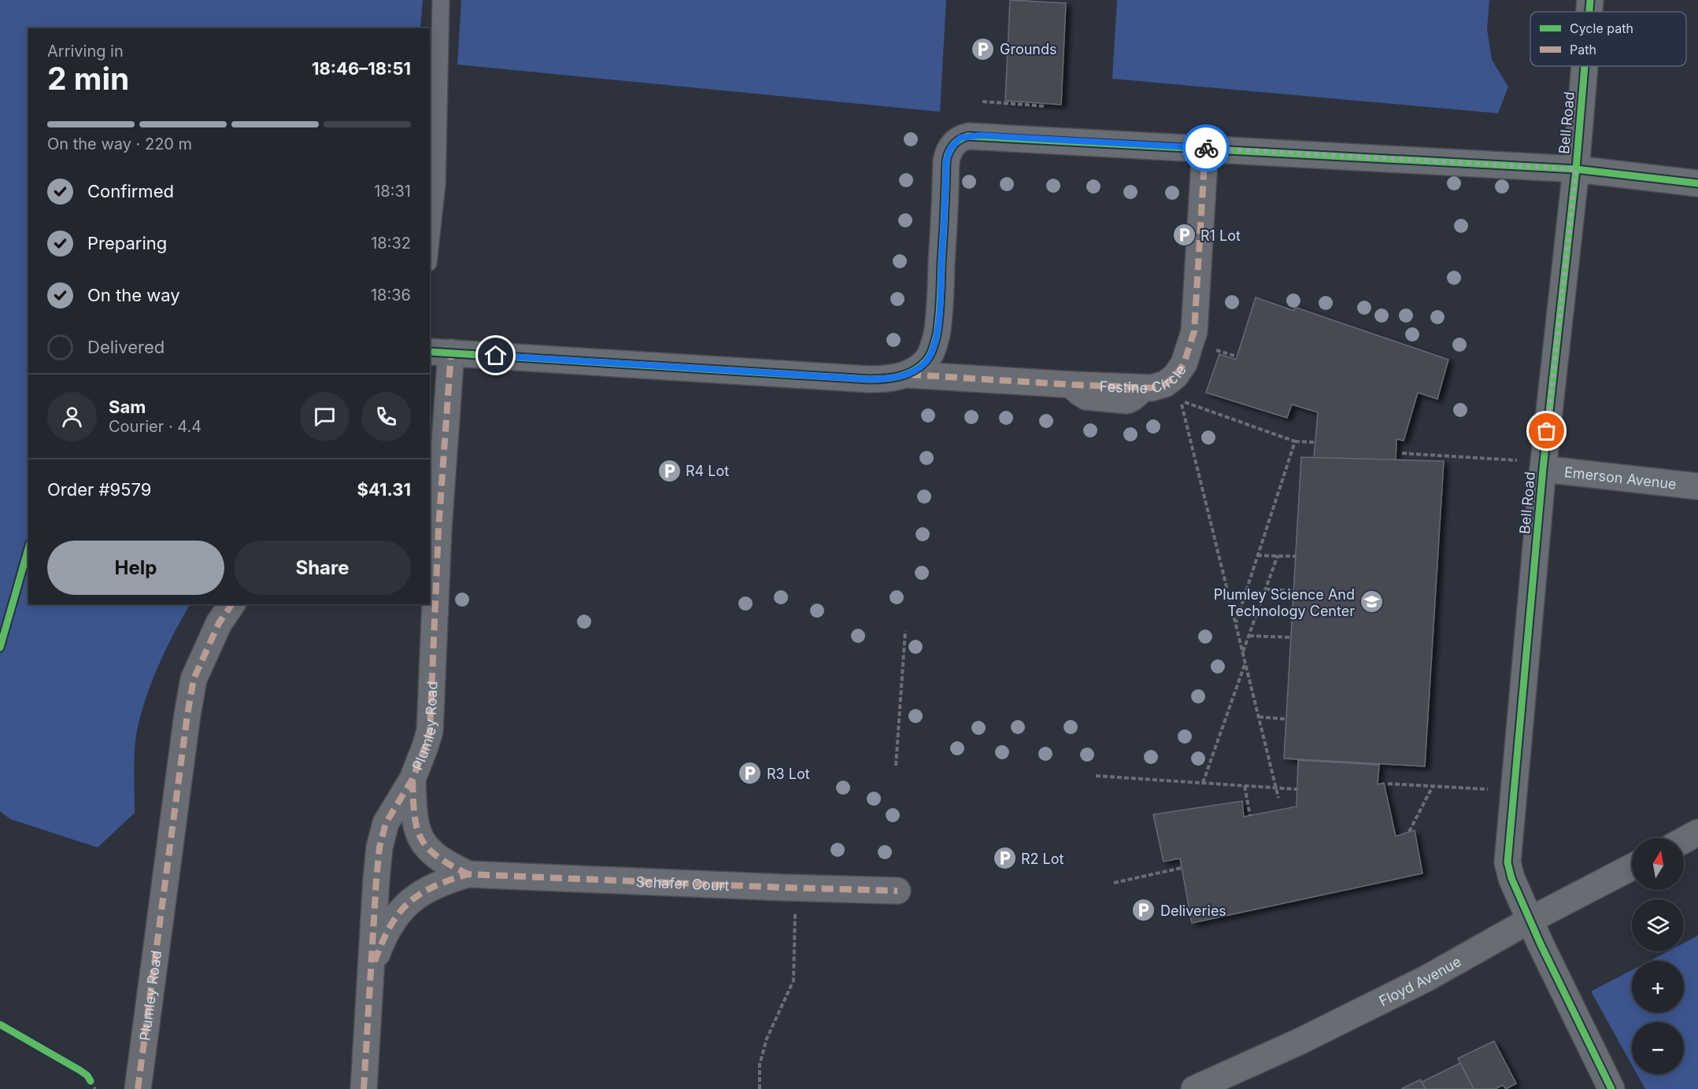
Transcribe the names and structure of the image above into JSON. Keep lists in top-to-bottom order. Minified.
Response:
{"streets":{"street":["Bell Road","Festine Circle","Emerson Avenue","Plumley Road","Schafer Court","Floyd Avenue"]},"crossings":[["Bell Road","Emerson Avenue"],["Bell Road","Plumley Road"],["Bell Road","Floyd Avenue"],["Festine Circle","Plumley Road"],["Plumley Road","Schafer Court"]],"places":{"parking":["Grounds","R1 Lot","R4 Lot","R3 Lot","R2 Lot","Deliveries"],"school or university":["Plumley Science And Technology Center"]},"legend":["Cycle path","Path"],"north":"top","page":{"heading":["2 min","Arriving in","18:46–18:51"],"panel":["Sam","Courier · 4.4","Order #9579","$41.31"],"bar":"On the way · 220 m","list":[["Confirmed","18:31"],["Preparing","18:32"],["On the way","18:36"],"Delivered"],"buttons":["Help","Share"],"map_buttons":["+","−"]}}
